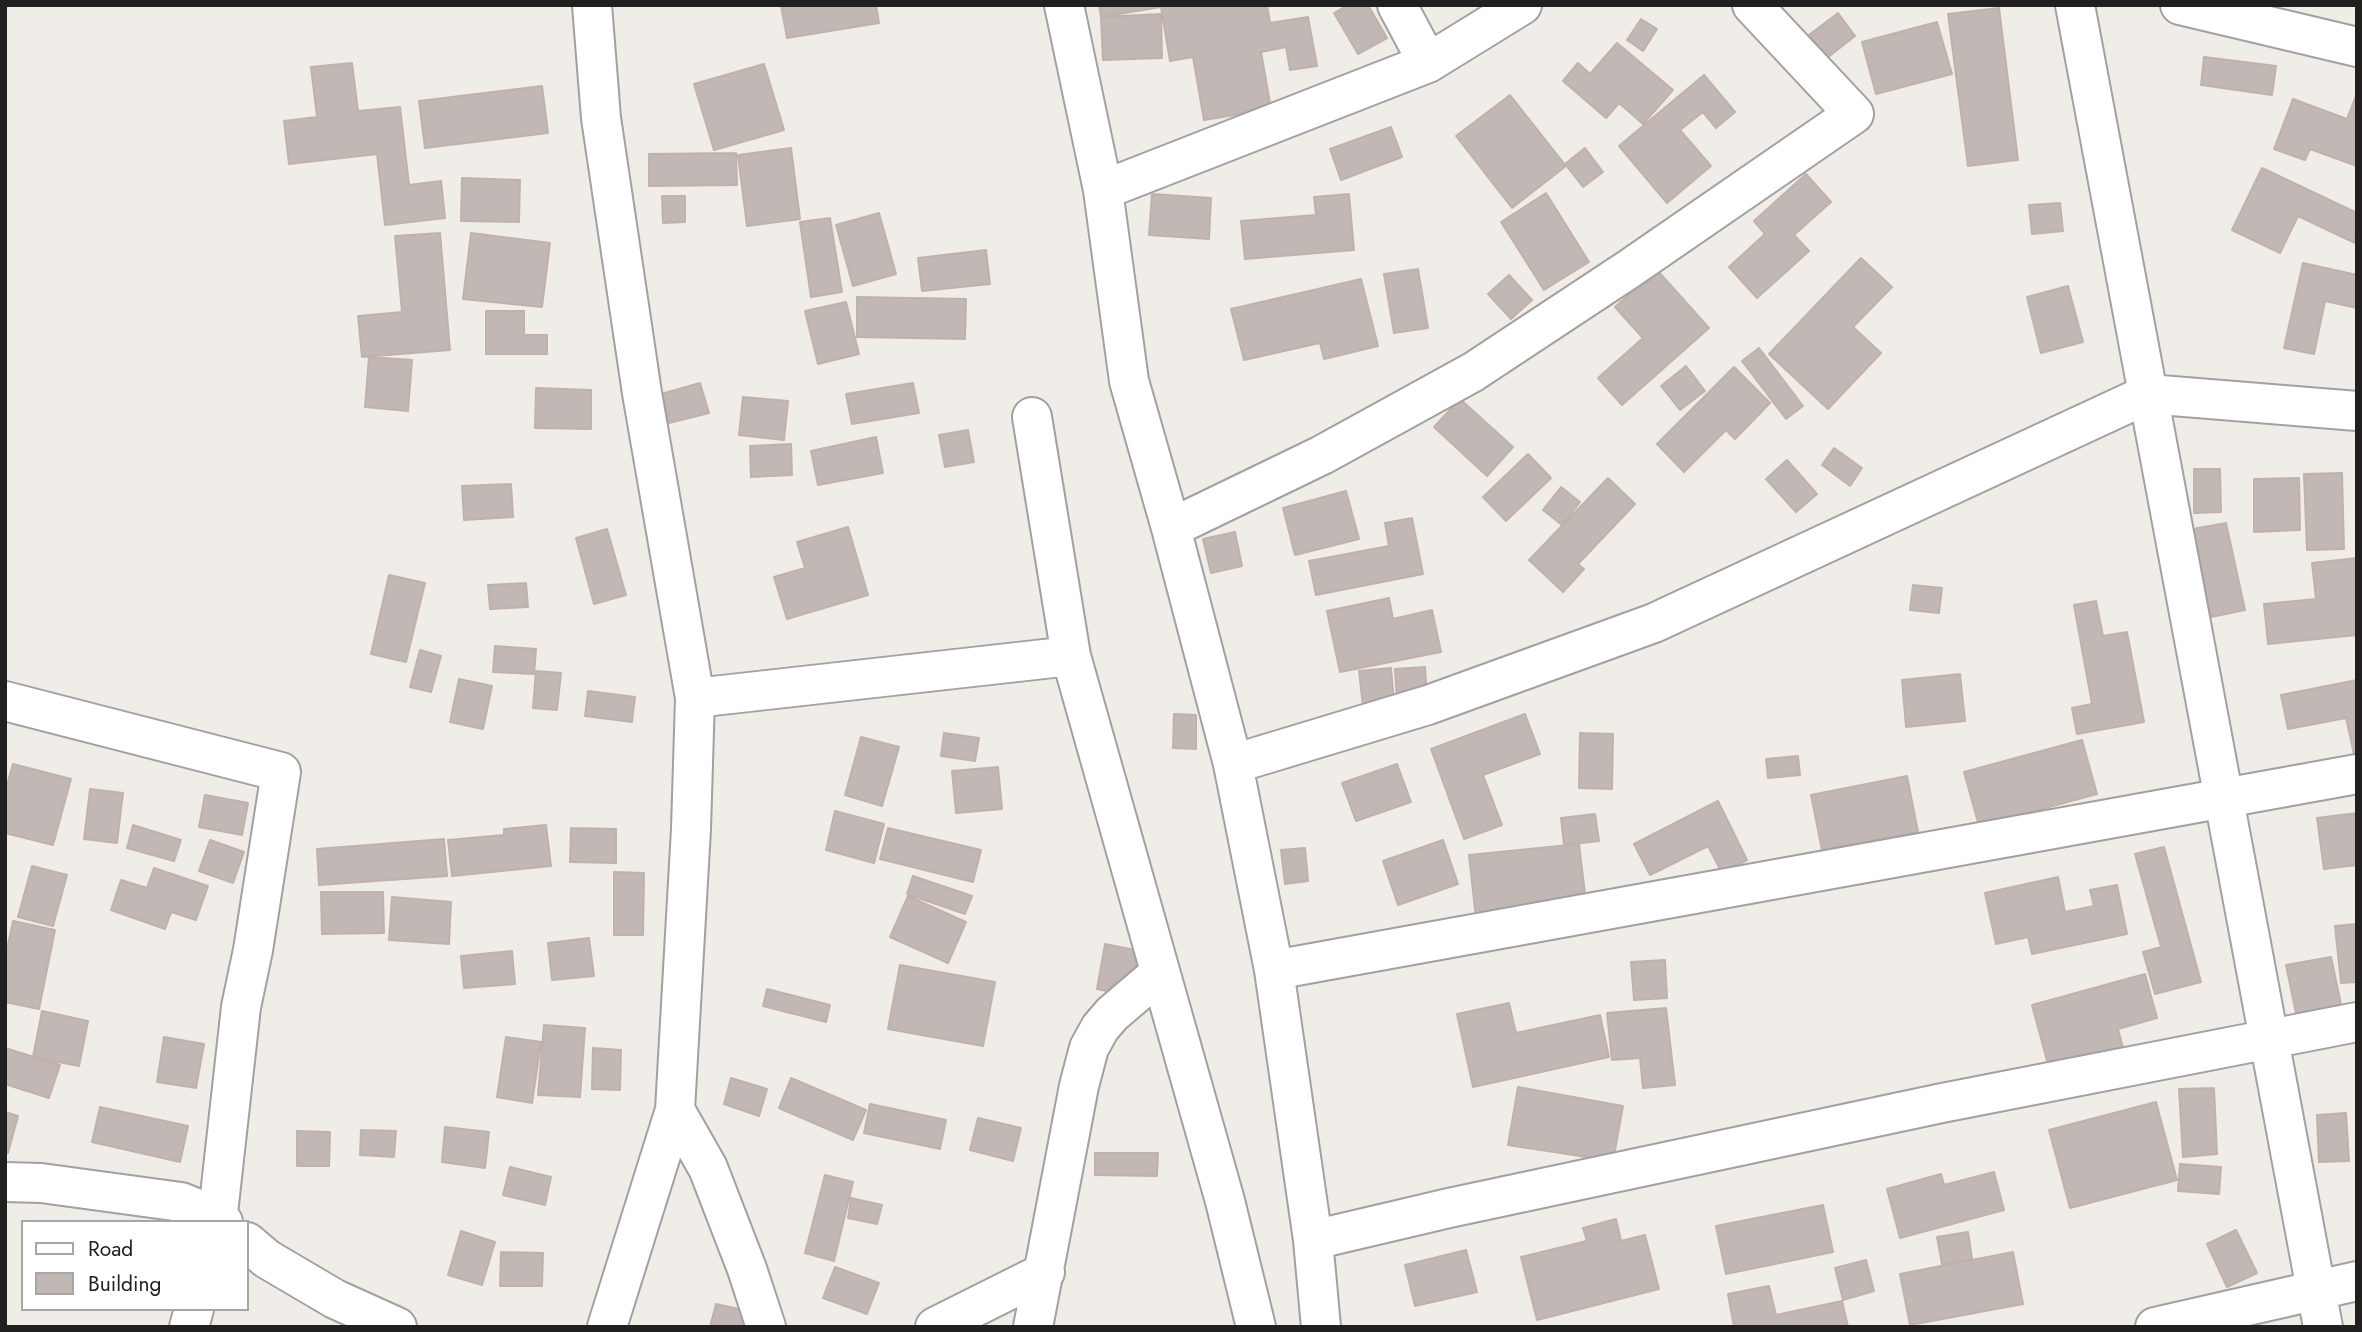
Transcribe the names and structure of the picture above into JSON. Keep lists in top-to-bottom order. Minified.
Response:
{"legend":["Road","Building"]}
